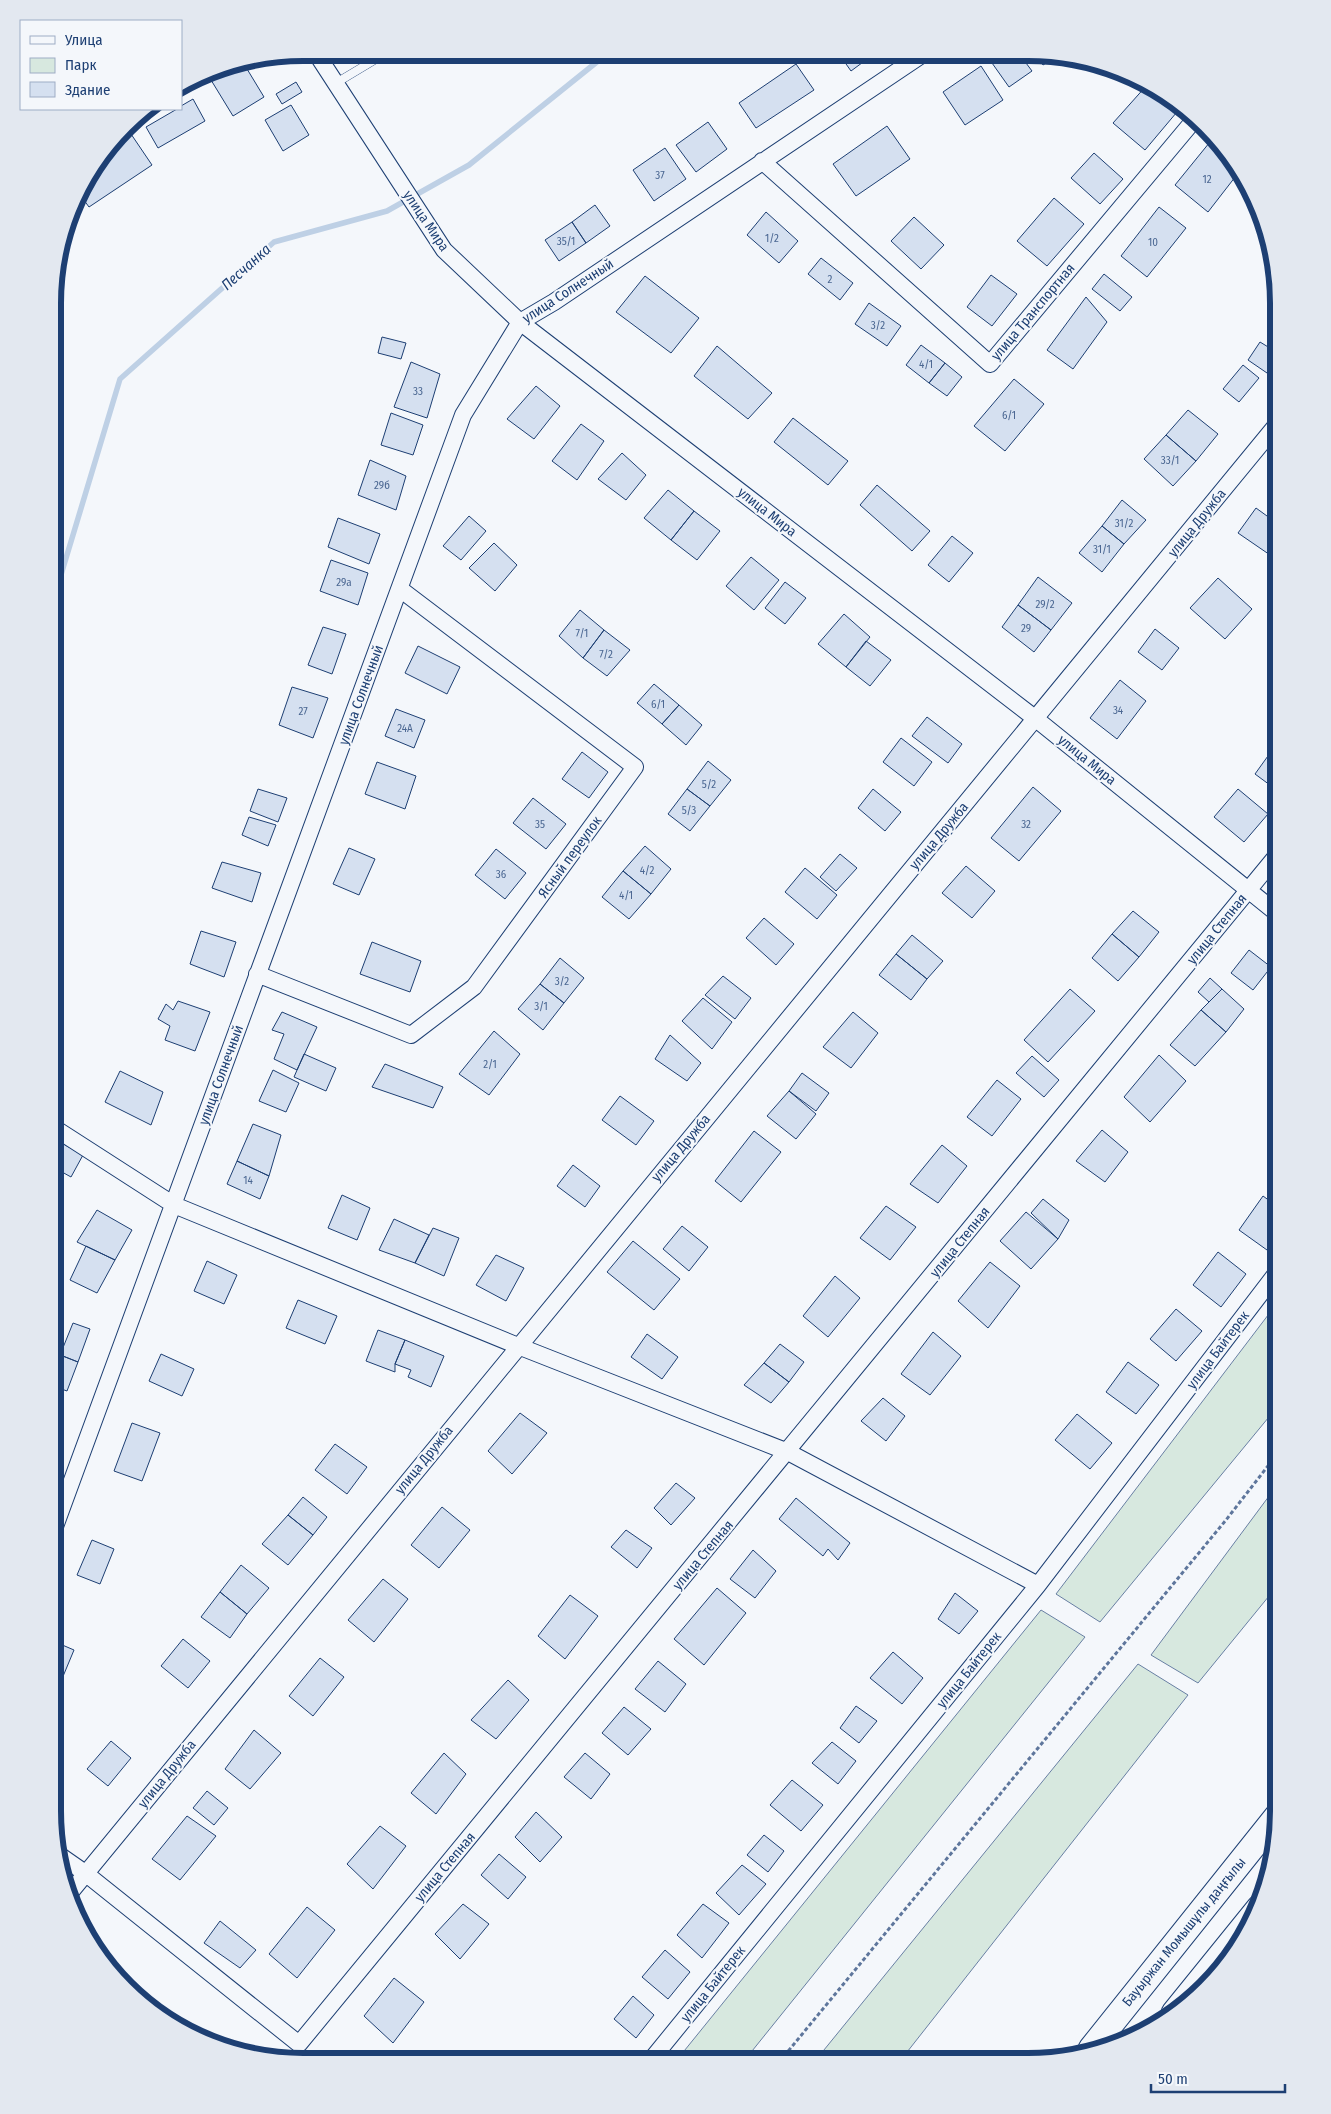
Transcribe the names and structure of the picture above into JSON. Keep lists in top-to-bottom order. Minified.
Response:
{"streets":{"main road":["Бауыржан Момышұлы даңғылы"],"street":["улица Мира","улица Солнечный","улица Транспортная","улица Дружба","Ясный переулок","улица Степная","улица Байтерек"]},"crossings":[["улица Мира","улица Солнечный"],["улица Мира","улица Дружба"],["улица Мира","улица Степная"],["улица Солнечный","улица Транспортная"],["улица Солнечный","Ясный переулок"],["улица Дружба","улица Степная"]],"water":["Песчанка"],"house_numbers":["37","12","1/2","35/1","10","2","3/2","4/1","33","6/1","33/1","29б","31/2","31/1","29а","29/2","29","7/1","7/2","6/1","34","27","24А","5/2","5/3","35","32","4/2","36","4/1","3/2","3/1","2/1","14"],"legend":["Улица","Парк","Здание"],"scale_bar":"50 m"}
